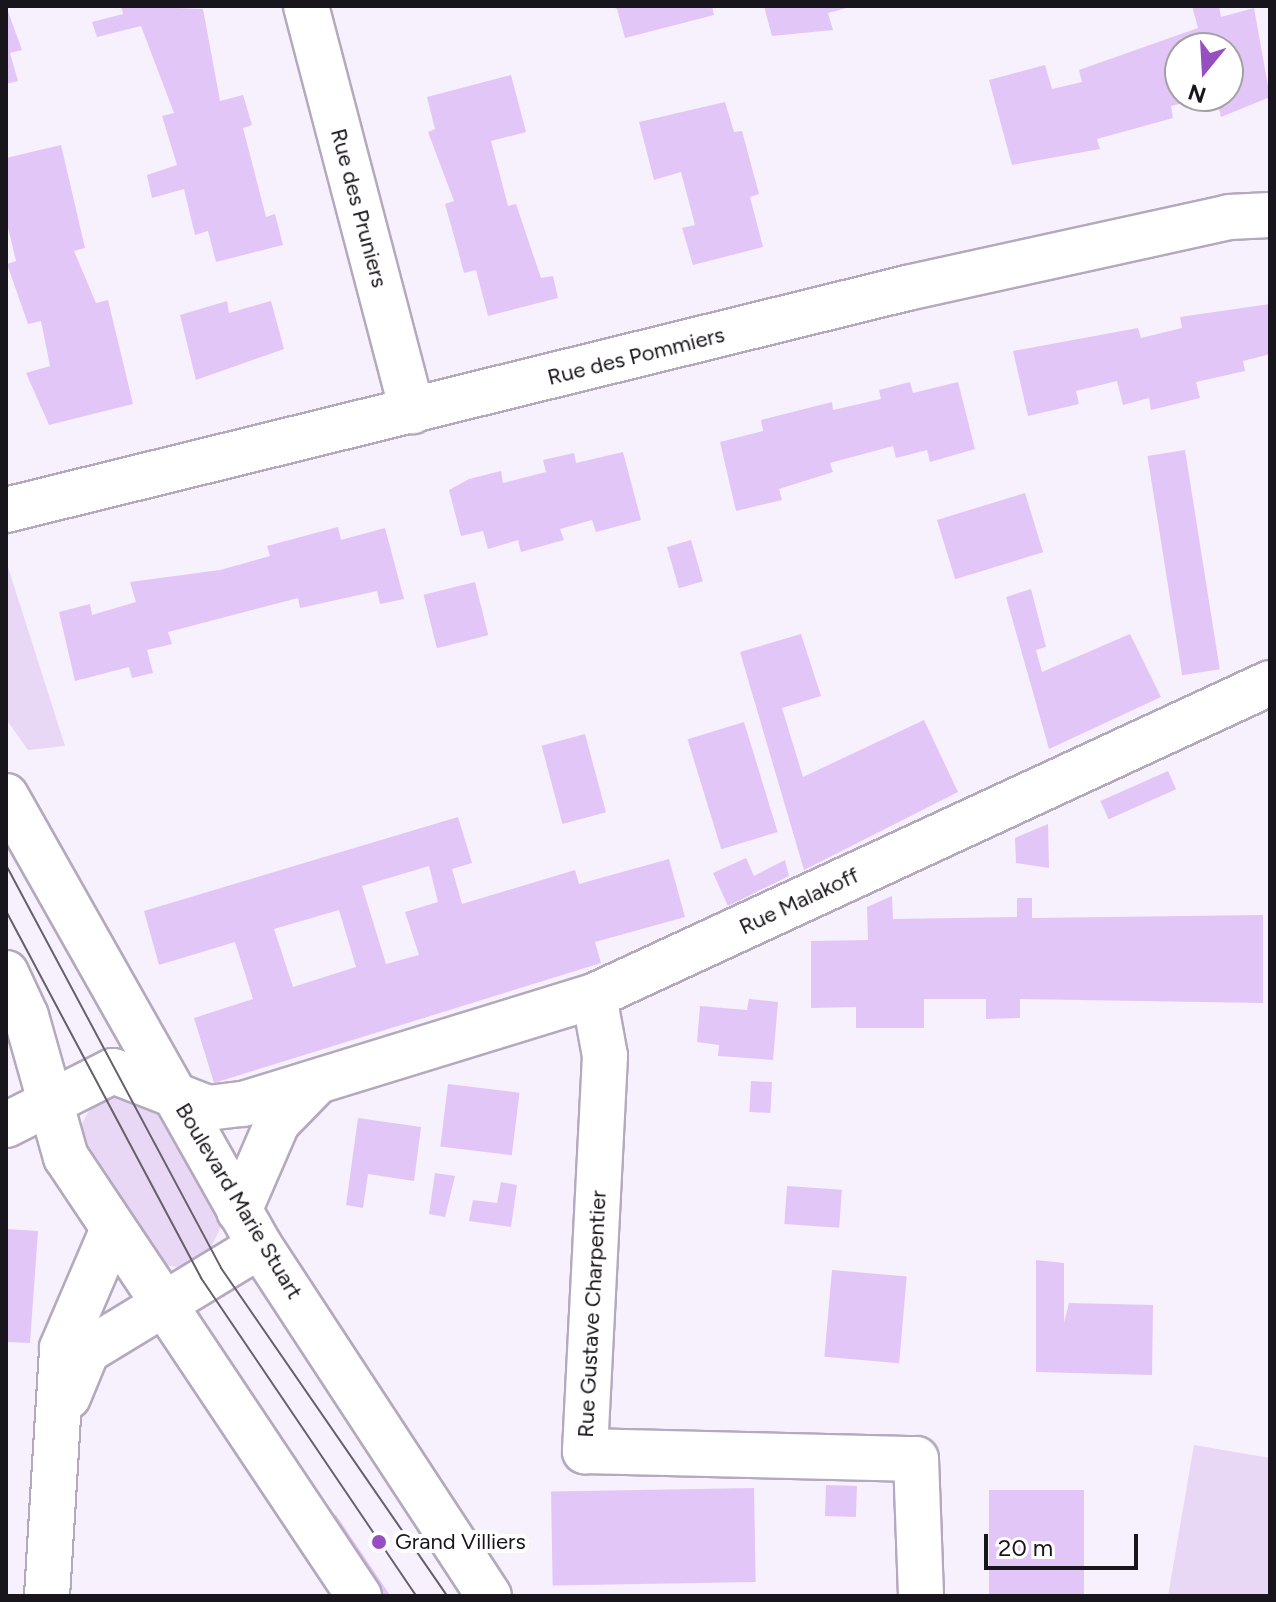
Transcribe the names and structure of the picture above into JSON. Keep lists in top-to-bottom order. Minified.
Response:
{"streets":{"street":["Rue des Pruniers","Rue des Pommiers","Rue Malakoff","Boulevard Marie Stuart","Rue Gustave Charpentier"]},"crossings":[["Rue des Pruniers","Rue des Pommiers"],["Rue Malakoff","Boulevard Marie Stuart"],["Rue Malakoff","Rue Gustave Charpentier"]],"places":["Grand Villiers"],"scale_bar":"20 m","north":"bottom"}
